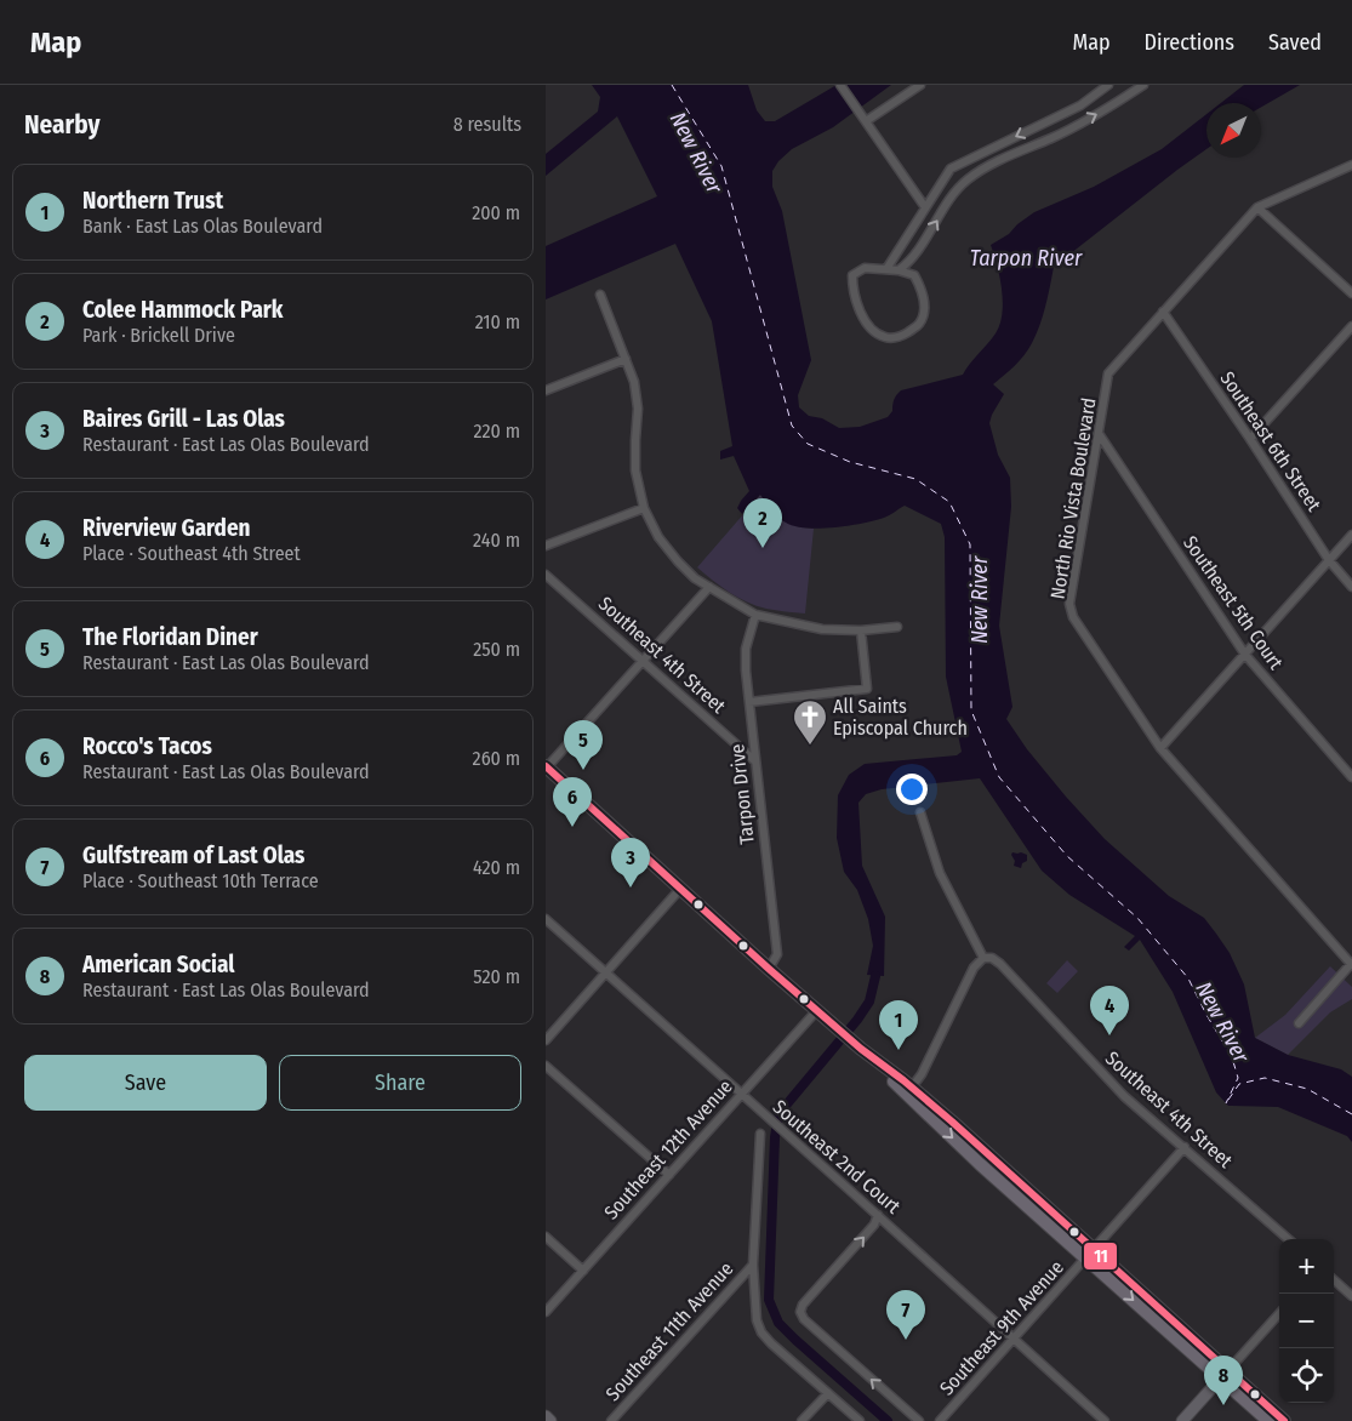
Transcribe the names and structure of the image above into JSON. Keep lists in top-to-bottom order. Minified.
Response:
{"streets":{"street":["Southeast 6th Street","North Rio Vista Boulevard","Southeast 5th Court","Southeast 4th Street","Tarpon Drive","Southeast 12th Avenue","Southeast 2nd Court","Southeast 9th Avenue","Southeast 11th Avenue"]},"crossings":[["Southeast 6th Street","North Rio Vista Boulevard"],["North Rio Vista Boulevard","Southeast 5th Court"],["Southeast 4th Street","Tarpon Drive"],["Southeast 4th Street","Southeast 9th Avenue"],["Southeast 12th Avenue","Southeast 2nd Court"],["Southeast 2nd Court","Southeast 9th Avenue"]],"water":["New River","Tarpon River"],"places":{"church":["All Saints Episcopal Church"]},"lines":["transit line 11"],"north":"bottom left","page":{"header":"Map","nav":["Map","Directions","Saved"],"heading":["Nearby","8 results"],"list":[{"mark":"1","name":"Northern Trust","note":"Bank · East Las Olas Boulevard","value":"200 m"},{"mark":"2","name":"Colee Hammock Park","note":"Park · Brickell Drive","value":"210 m"},{"mark":"3","name":"Baires Grill - Las Olas","note":"Restaurant · East Las Olas Boulevard","value":"220 m"},{"mark":"4","name":"Riverview Garden","note":"Place · Southeast 4th Street","value":"240 m"},{"mark":"5","name":"The Floridan Diner","note":"Restaurant · East Las Olas Boulevard","value":"250 m"},{"mark":"6","name":"Rocco's Tacos","note":"Restaurant · East Las Olas Boulevard","value":"260 m"},{"mark":"7","name":"Gulfstream of Last Olas","note":"Place · Southeast 10th Terrace","value":"420 m"},{"mark":"8","name":"American Social","note":"Restaurant · East Las Olas Boulevard","value":"520 m"}],"pins":["2","5","6","3","4","1","7","8"],"buttons":["Save","Share"],"map_buttons":["+","−"]}}
